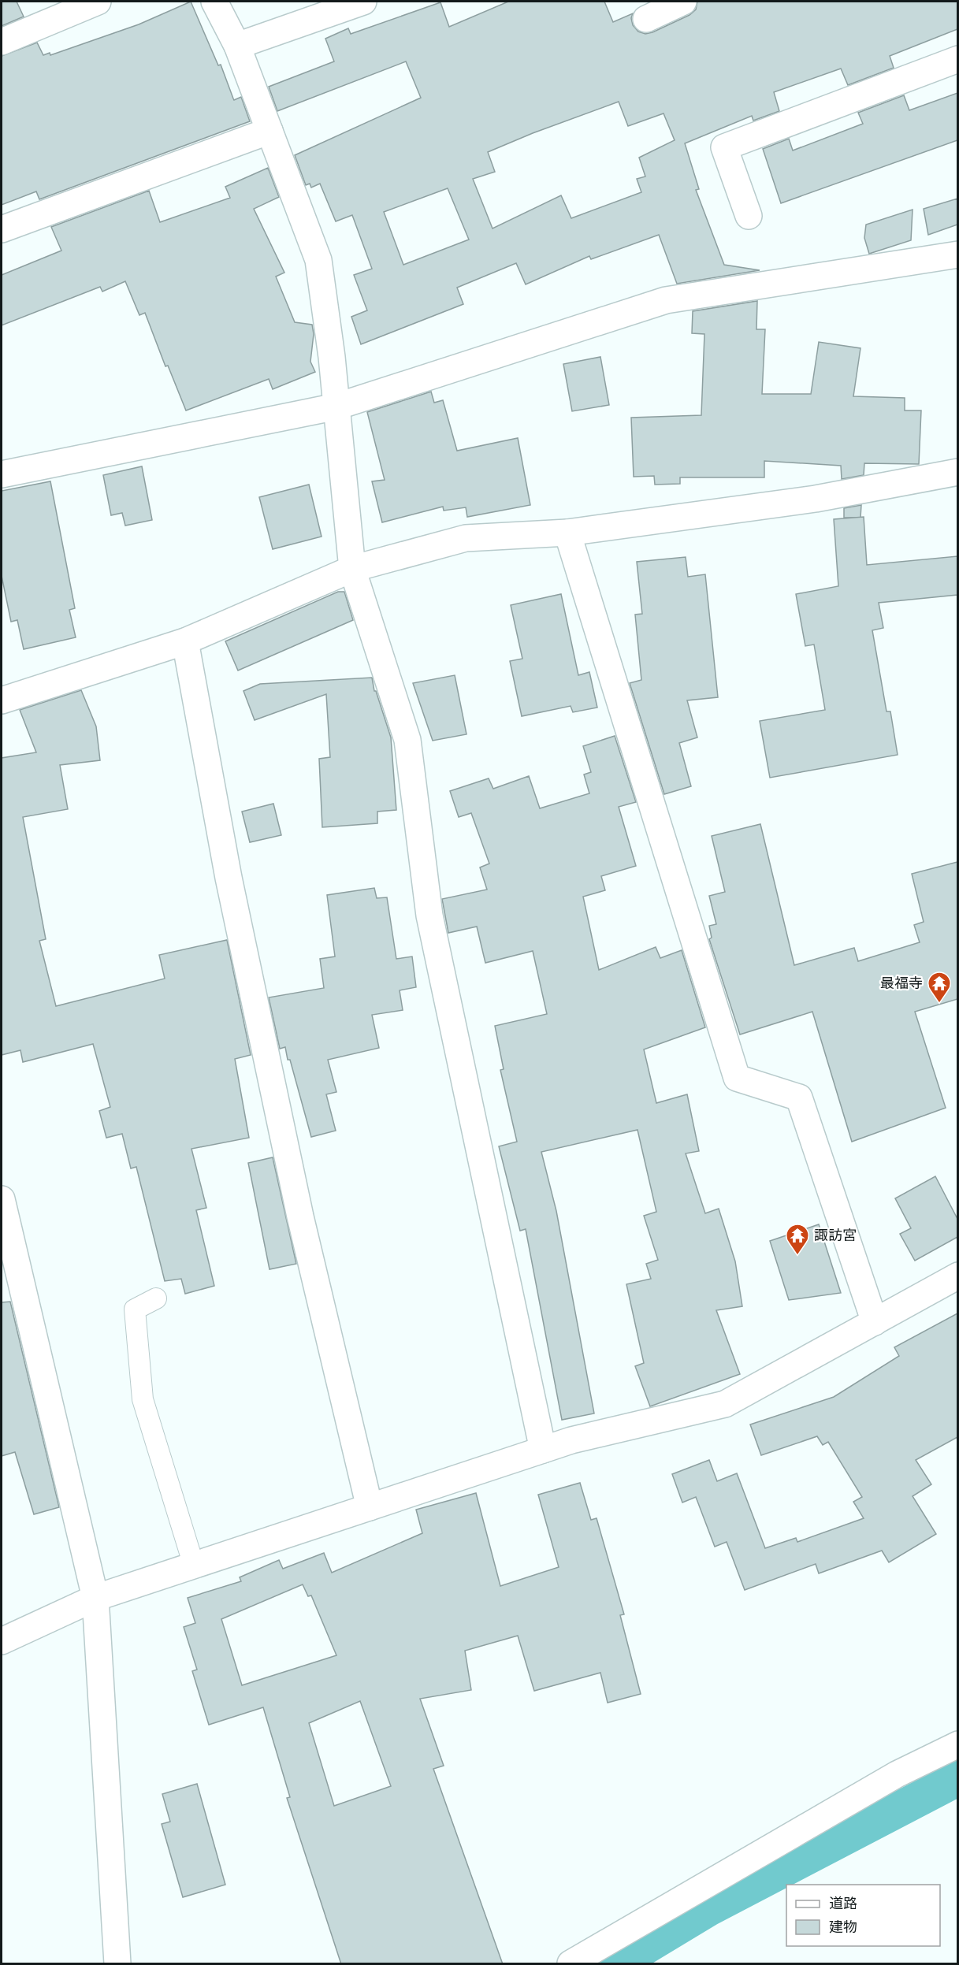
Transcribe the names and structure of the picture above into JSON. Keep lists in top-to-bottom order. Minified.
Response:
{"places":{"temple":["最福寺","諏訪宮"]},"legend":["道路","建物"]}
